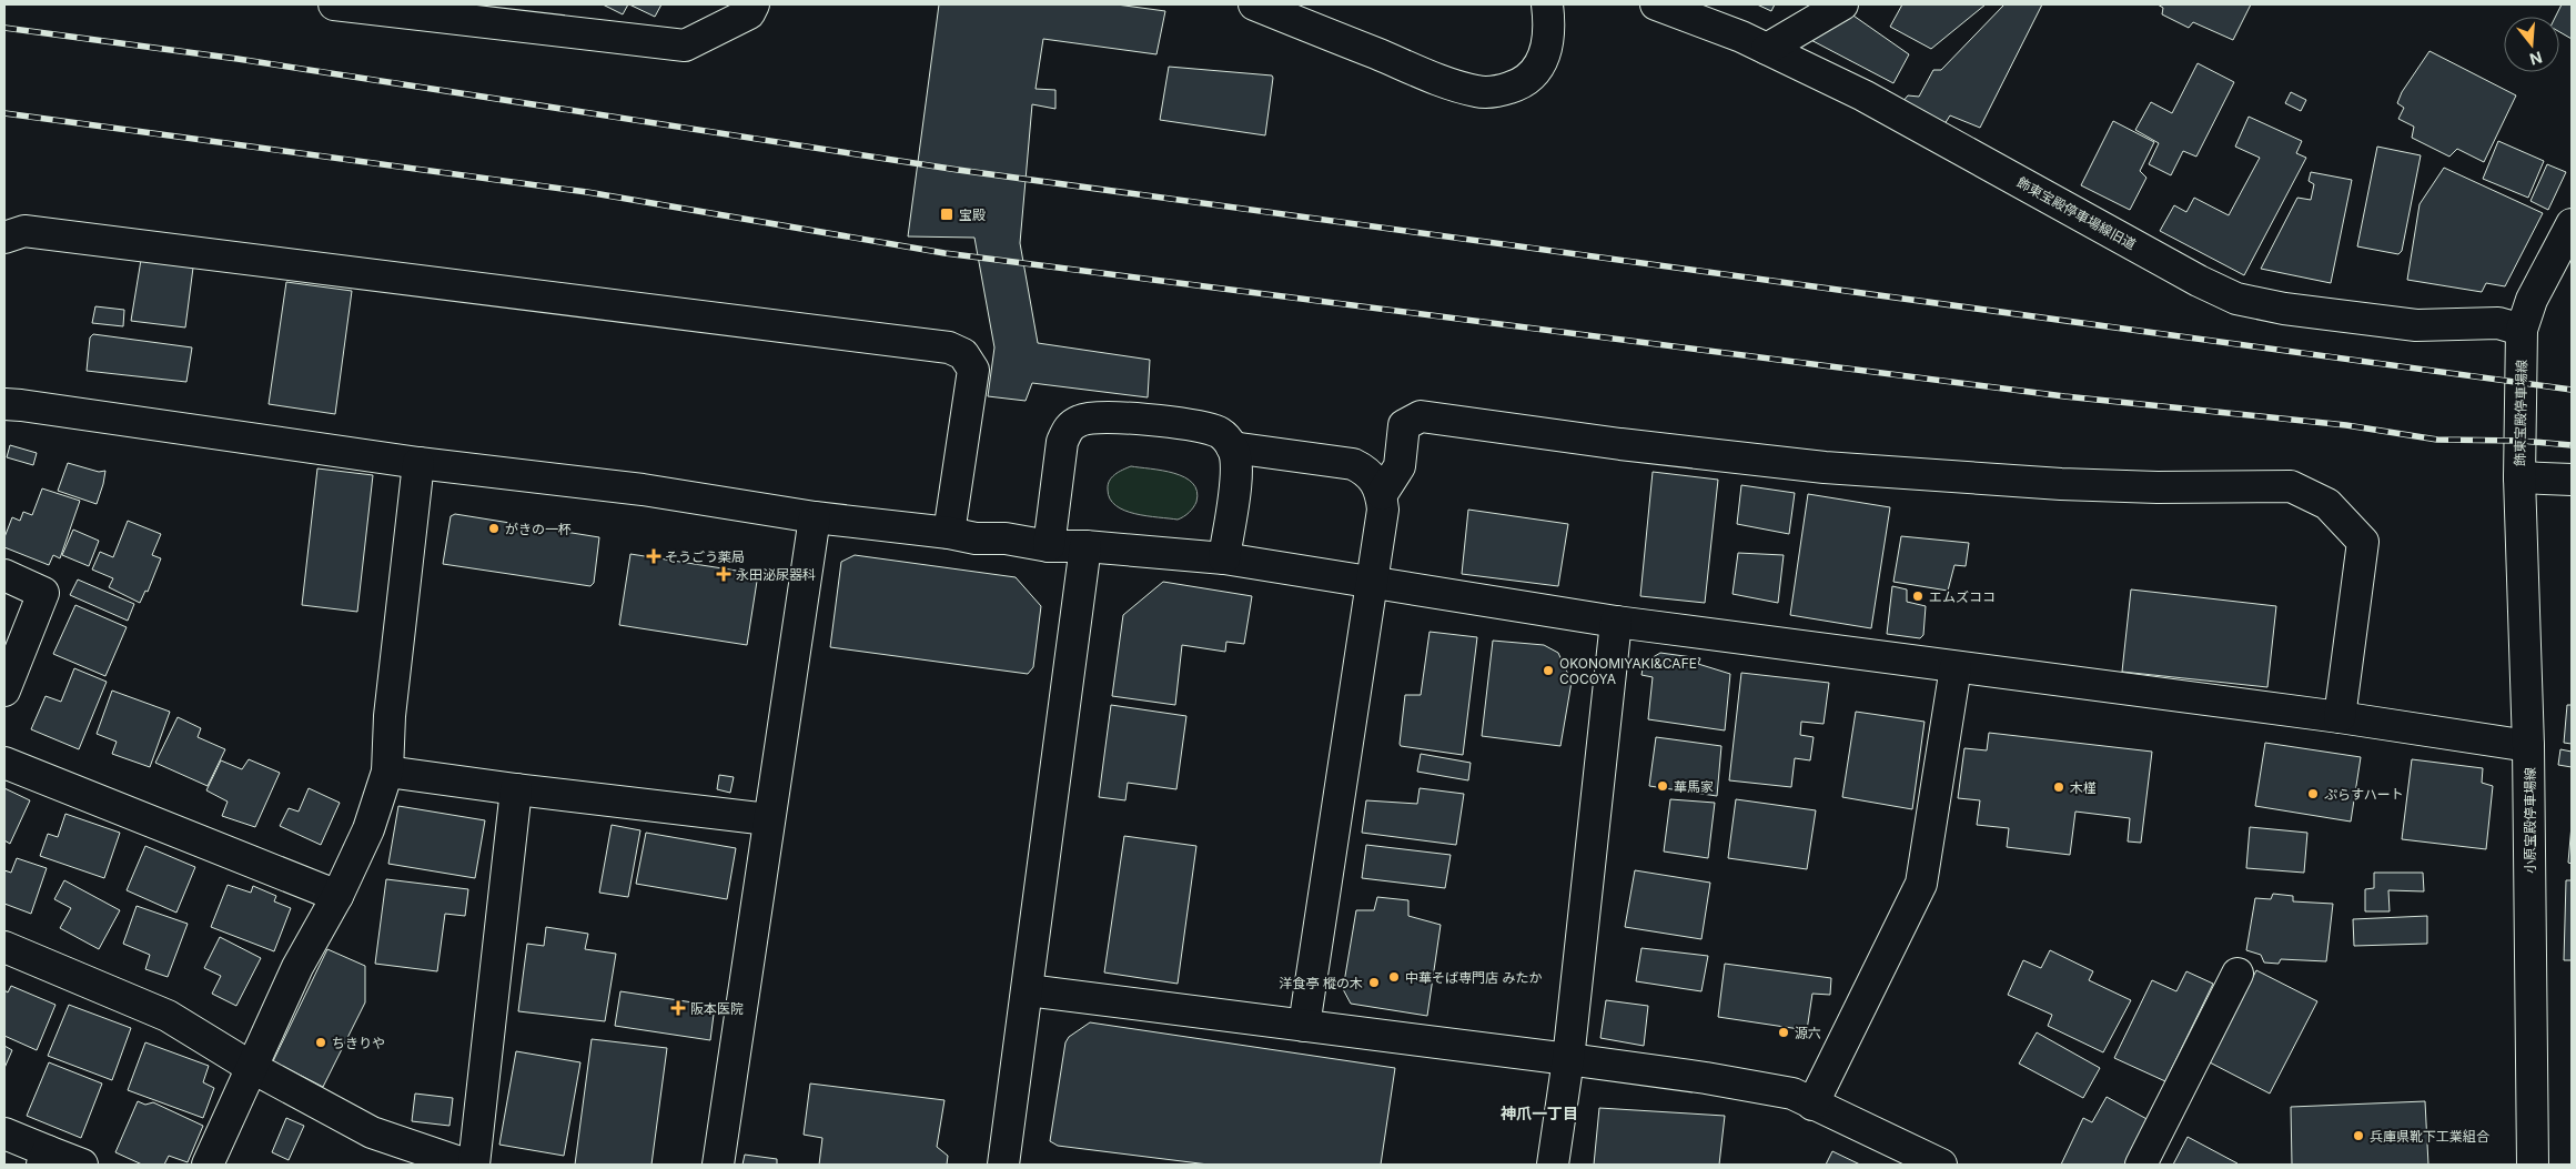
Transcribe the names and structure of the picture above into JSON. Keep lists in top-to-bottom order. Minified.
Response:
{"streets":{"street":["飾東宝殿停車場線旧道","飾東宝殿停車場線","小原宝殿停車場線"]},"crossings":[["飾東宝殿停車場線旧道","飾東宝殿停車場線"],["飾東宝殿停車場線","小原宝殿停車場線"]],"districts":["神爪一丁目"],"places":{"transit":["宝殿"],"other":["がきの一杯","エムズココ","OKONOMIYAKI&CAFE COCOYA","華馬家","木槿","ぷらすハート","中華そば専門店 みたか","洋食亭 樅の木","源六","ちきりや","兵庫県靴下工業組合"],"health":["そうごう薬局","永田泌尿器科","阪本医院"]},"north":"bottom"}
